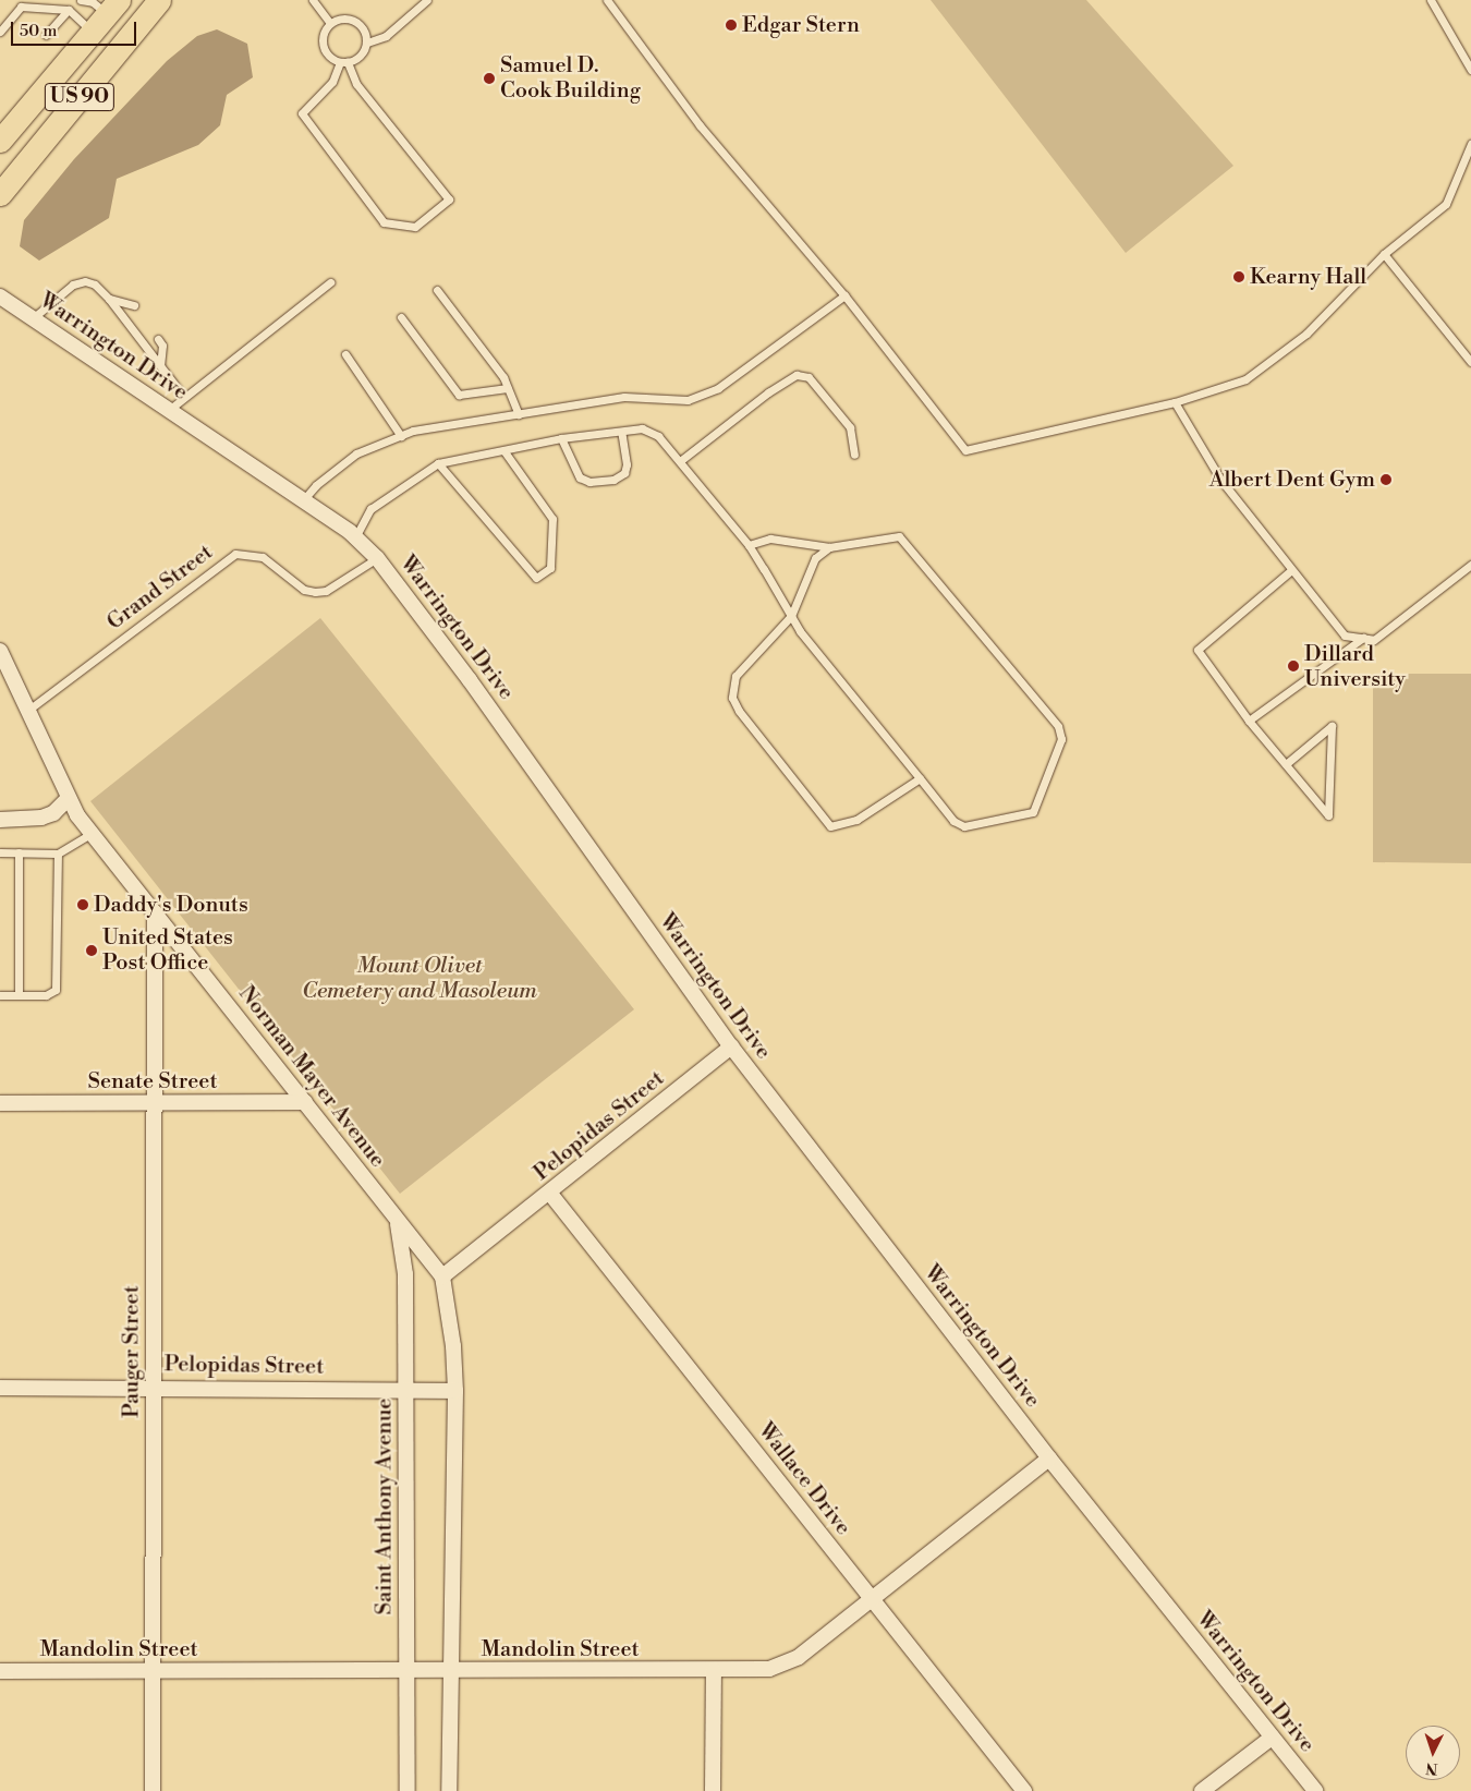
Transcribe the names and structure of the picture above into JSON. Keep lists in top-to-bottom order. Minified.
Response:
{"streets":{"main road":["US 90"],"street":["Warrington Drive","Norman Mayer Avenue","Senate Street","Pelopidas Street","Pauger Street","Wallace Drive","Saint Anthony Avenue","Mandolin Street"],"lane":["Grand Street"]},"crossings":[["Warrington Drive","Grand Street"],["Warrington Drive","Pelopidas Street"],["Warrington Drive","Mandolin Street"],["Grand Street","Norman Mayer Avenue"],["Norman Mayer Avenue","Senate Street"],["Norman Mayer Avenue","Pelopidas Street"],["Norman Mayer Avenue","Pauger Street"],["Norman Mayer Avenue","Saint Anthony Avenue"],["Senate Street","Pauger Street"],["Pelopidas Street","Pauger Street"],["Pelopidas Street","Wallace Drive"],["Pelopidas Street","Saint Anthony Avenue"],["Pauger Street","Mandolin Street"],["Wallace Drive","Mandolin Street"],["Saint Anthony Avenue","Mandolin Street"]],"parks":["Mount Olivet Cemetery and Masoleum"],"places":["Edgar Stern","Samuel D. Cook Building","Kearny Hall","Albert Dent Gym","Dillard University","Daddy's Donuts","United States Post Office"],"scale_bar":"50 m","north":"bottom"}
